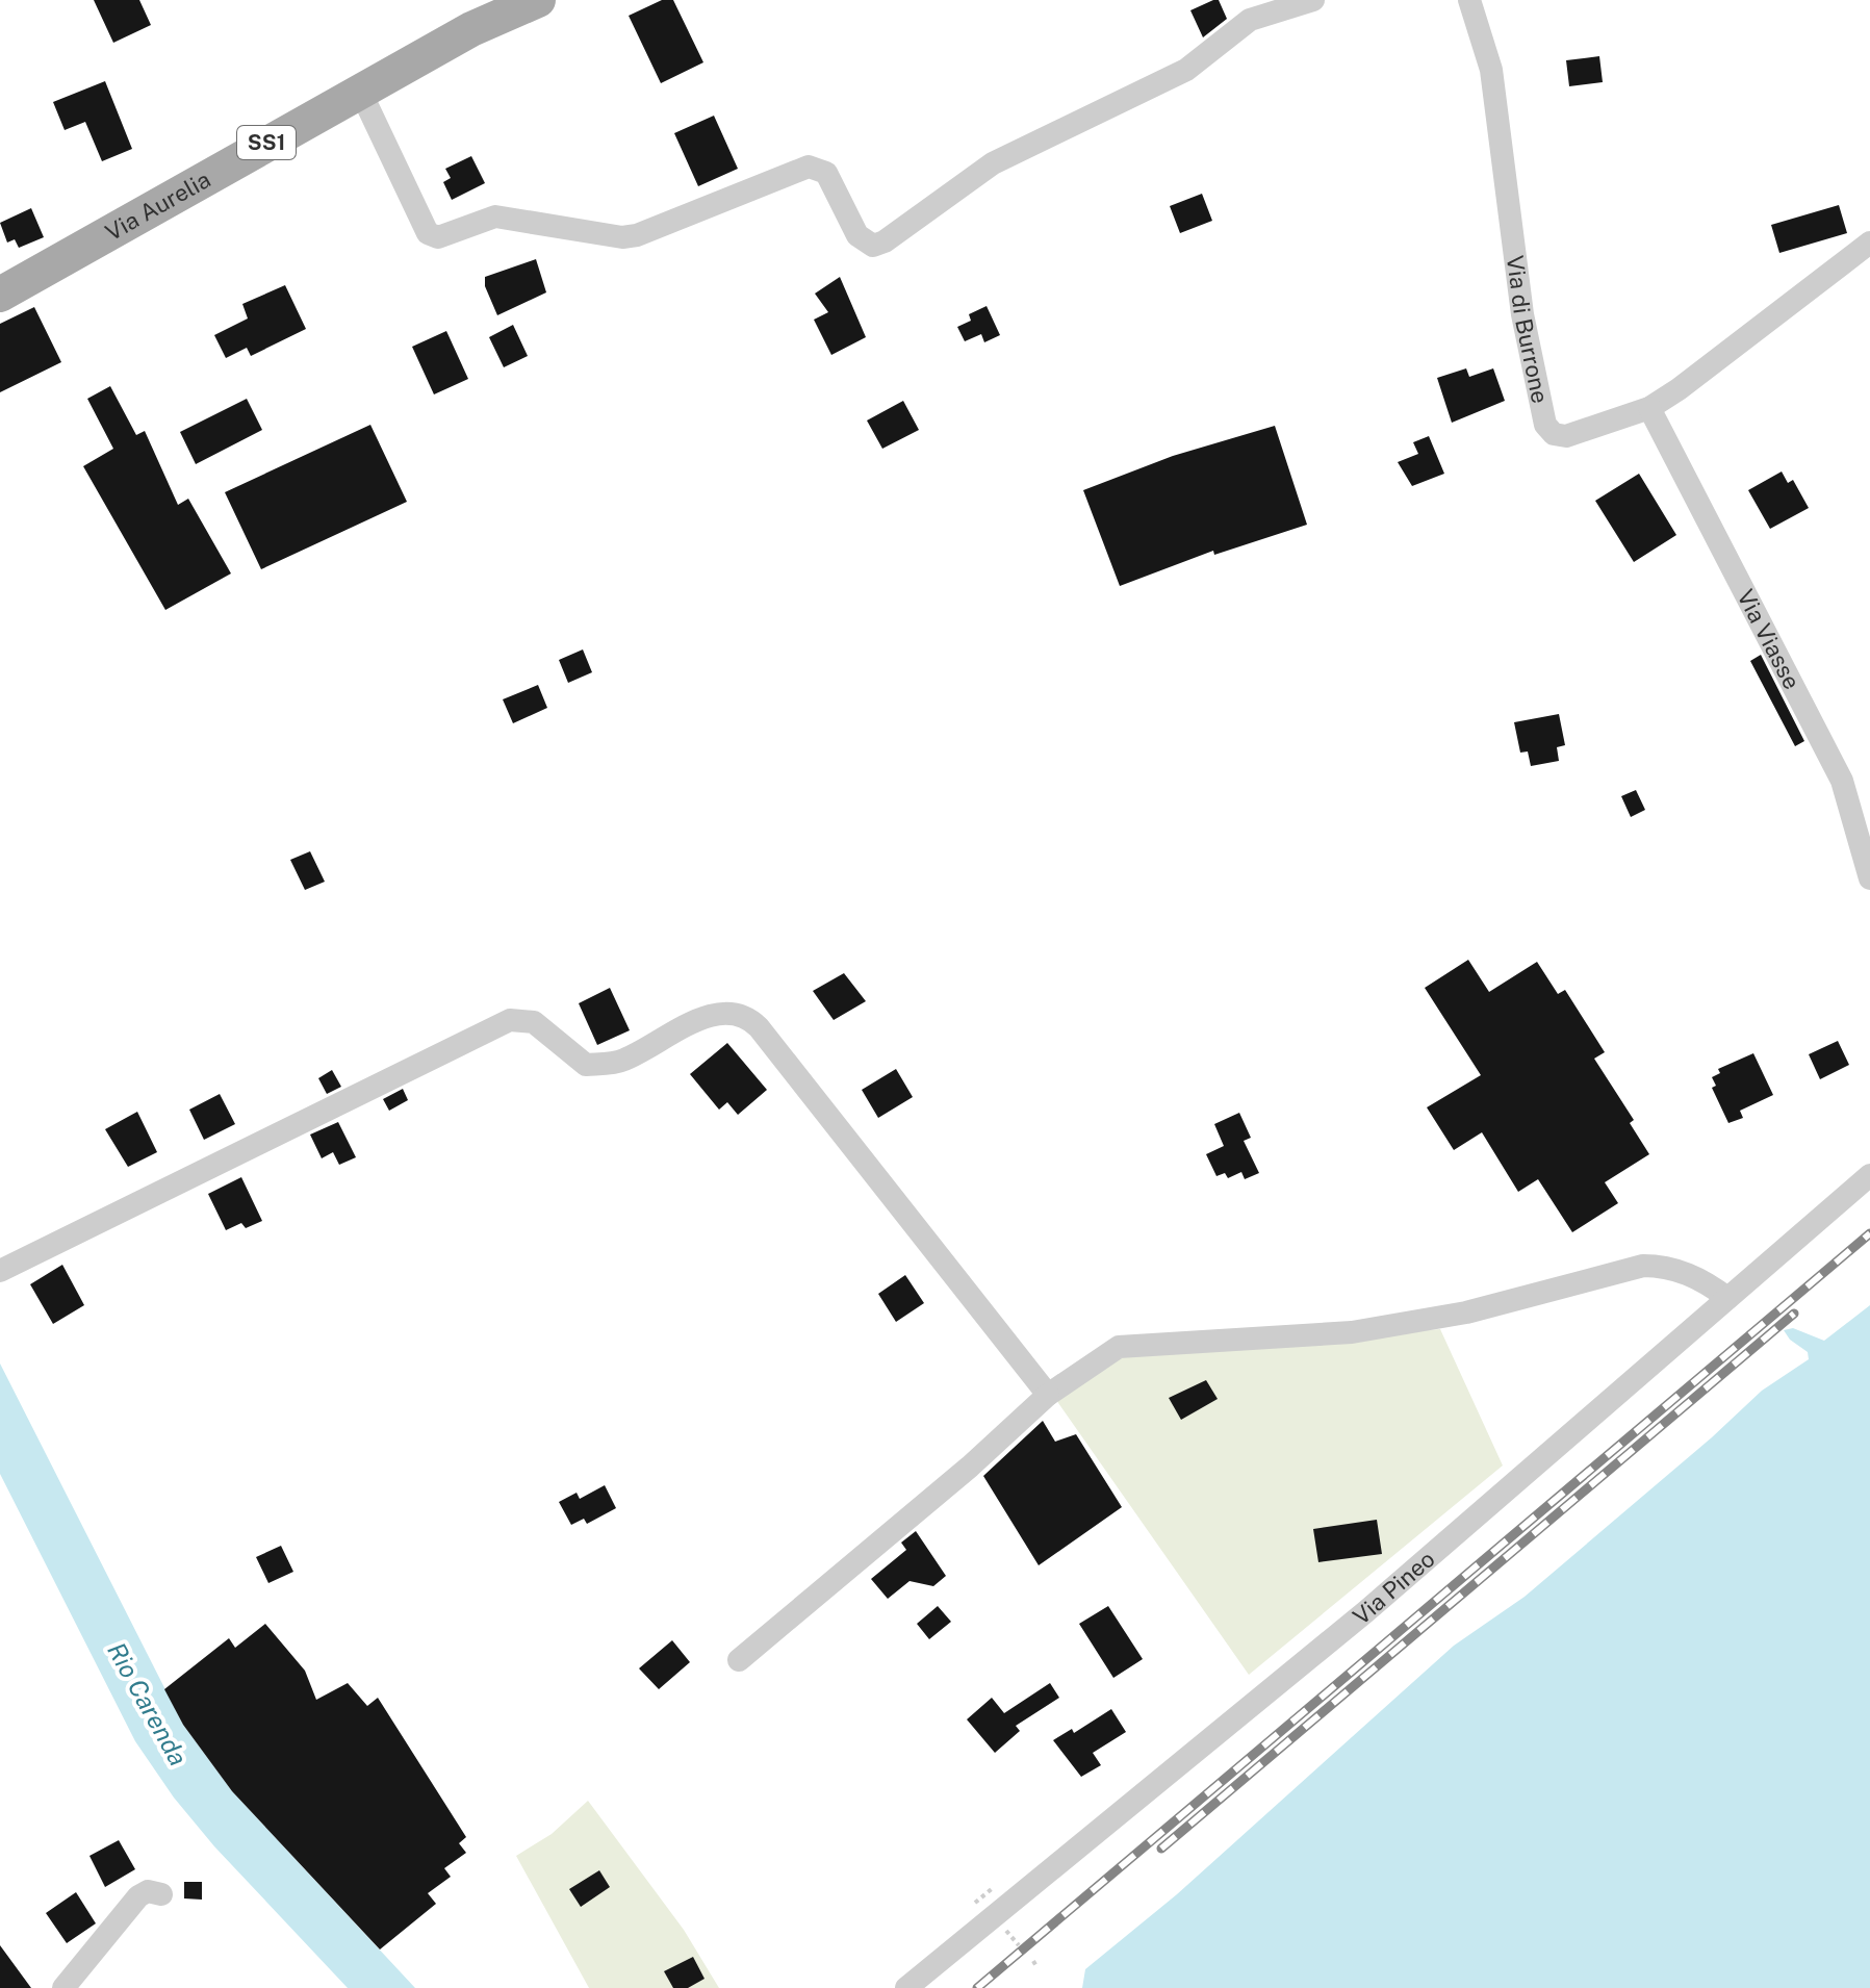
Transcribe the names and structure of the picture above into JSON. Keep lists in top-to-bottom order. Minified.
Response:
{"streets":{"main road":["SS1","Via Aurelia"],"street":["Via di Burrone","Via Viasse","Via Pineo"]},"crossings":[["Via di Burrone","Via Viasse"]],"water":["Rio Carenda"]}
